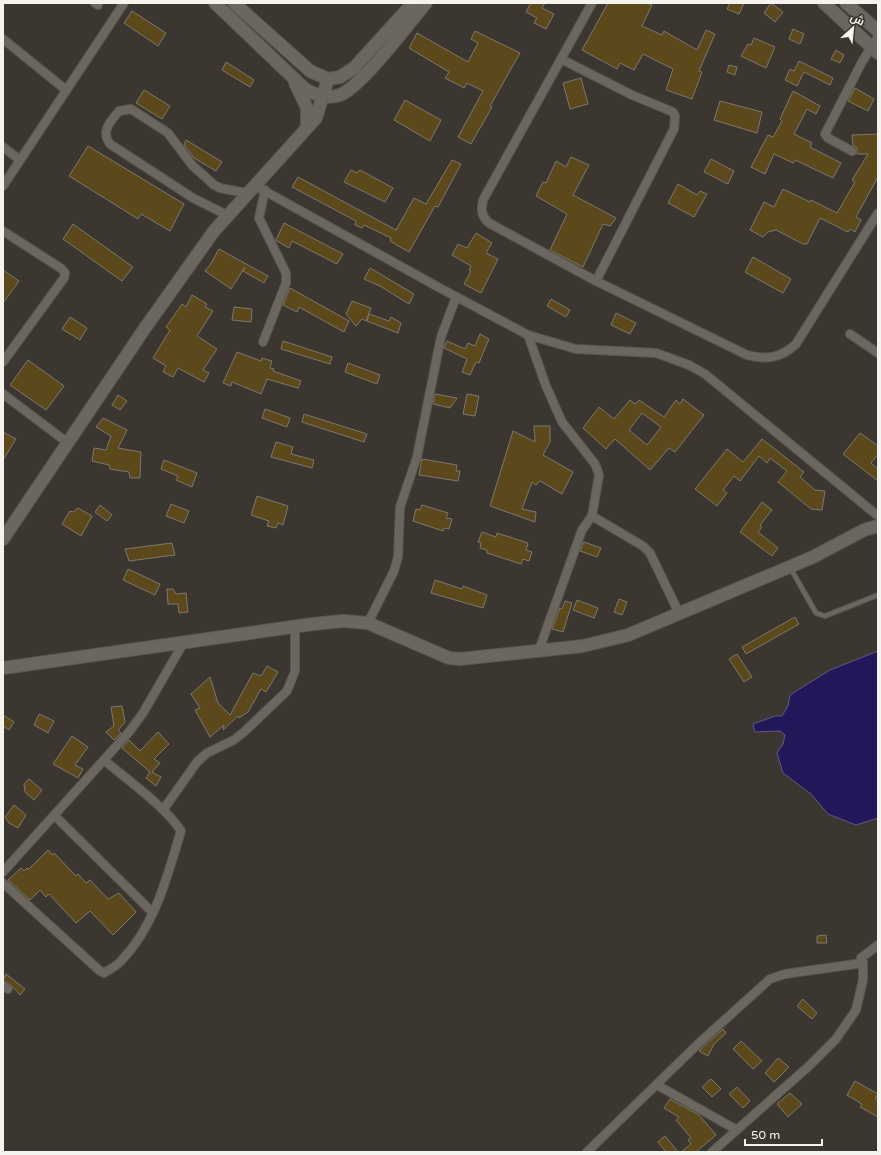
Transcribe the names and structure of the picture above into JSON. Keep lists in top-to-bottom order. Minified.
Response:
{"scale_bar":"50 m","north":"top right"}
